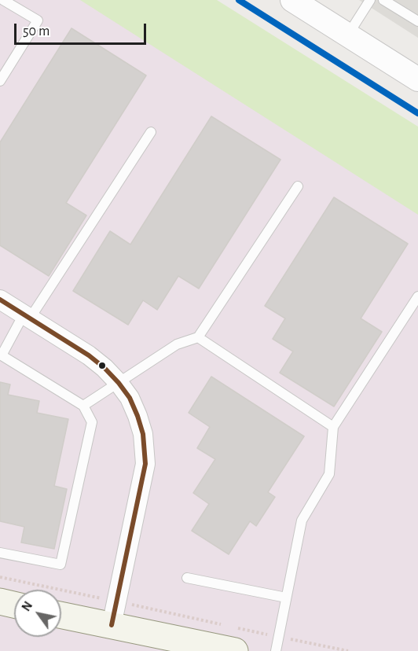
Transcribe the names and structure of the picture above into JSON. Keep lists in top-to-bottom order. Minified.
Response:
{"scale_bar":"50 m","north":"top left"}
